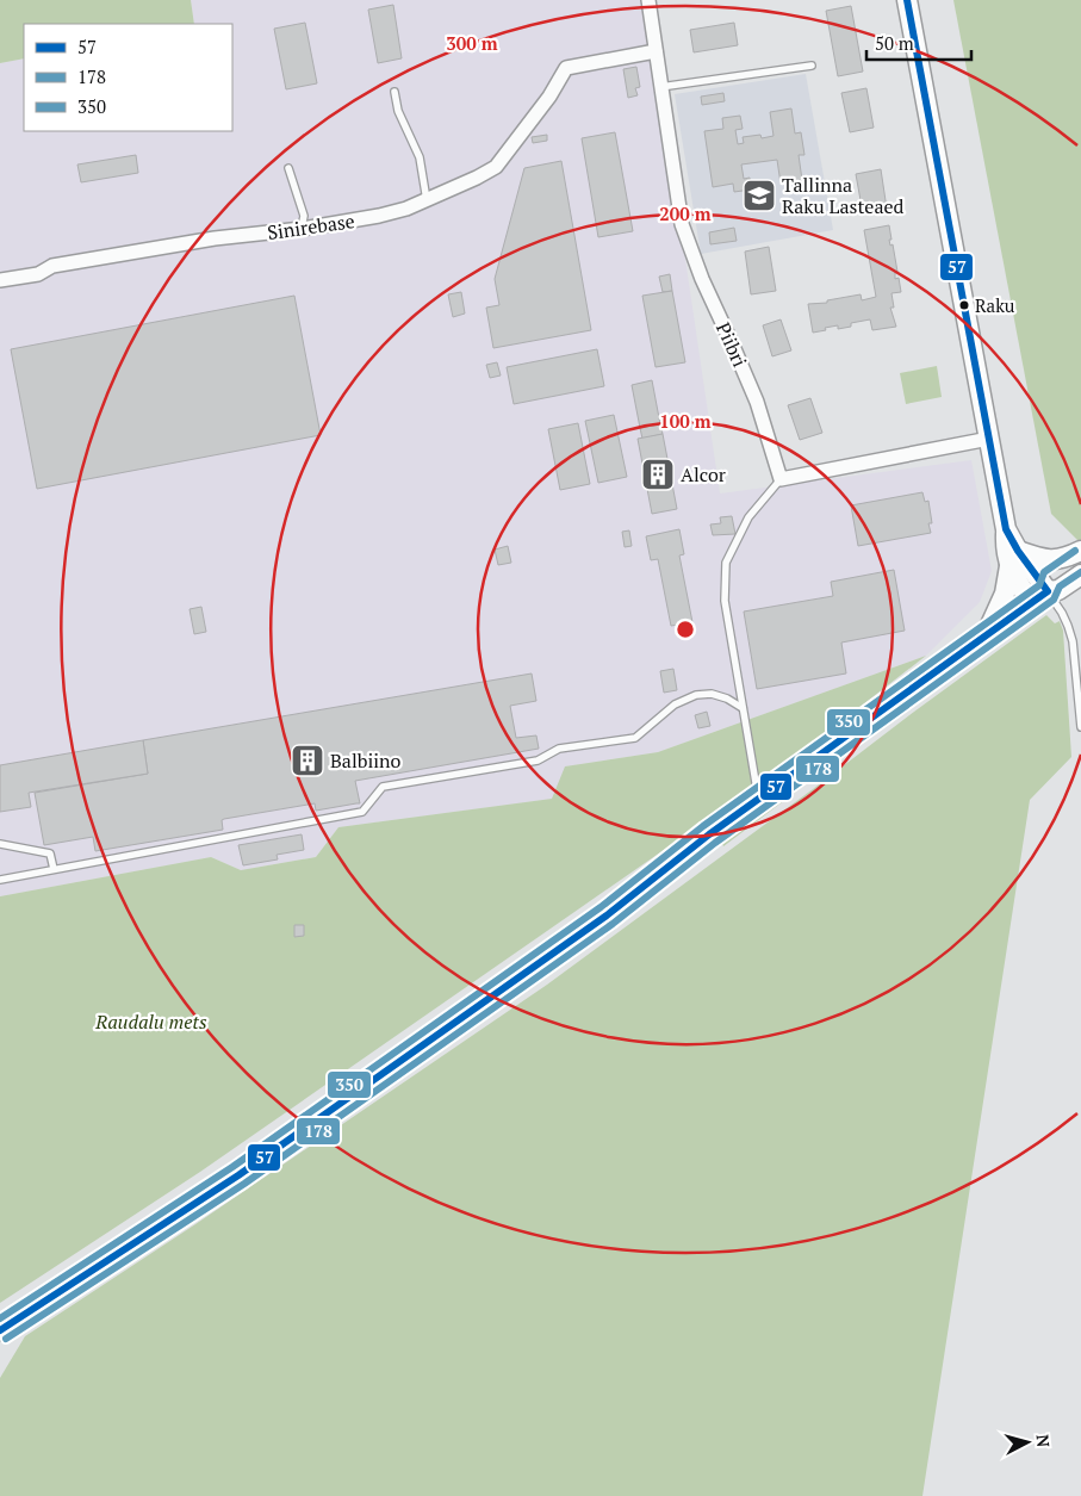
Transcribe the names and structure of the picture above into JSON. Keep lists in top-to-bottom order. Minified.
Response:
{"streets":{"street":["Sinirebase","Piibri"]},"crossings":[["Sinirebase","Piibri"]],"parks":["Raudalu mets"],"places":{"school or university":["Tallinna Raku Lasteaed"],"other":["Raku"],"building":["Alcor","Balbiino"]},"lines":["transit line 57","transit line 350","transit line 178"],"legend":["57","178","350"],"scale_bar":"50 m","north":"right","rings":["300 m","200 m","100 m"]}
